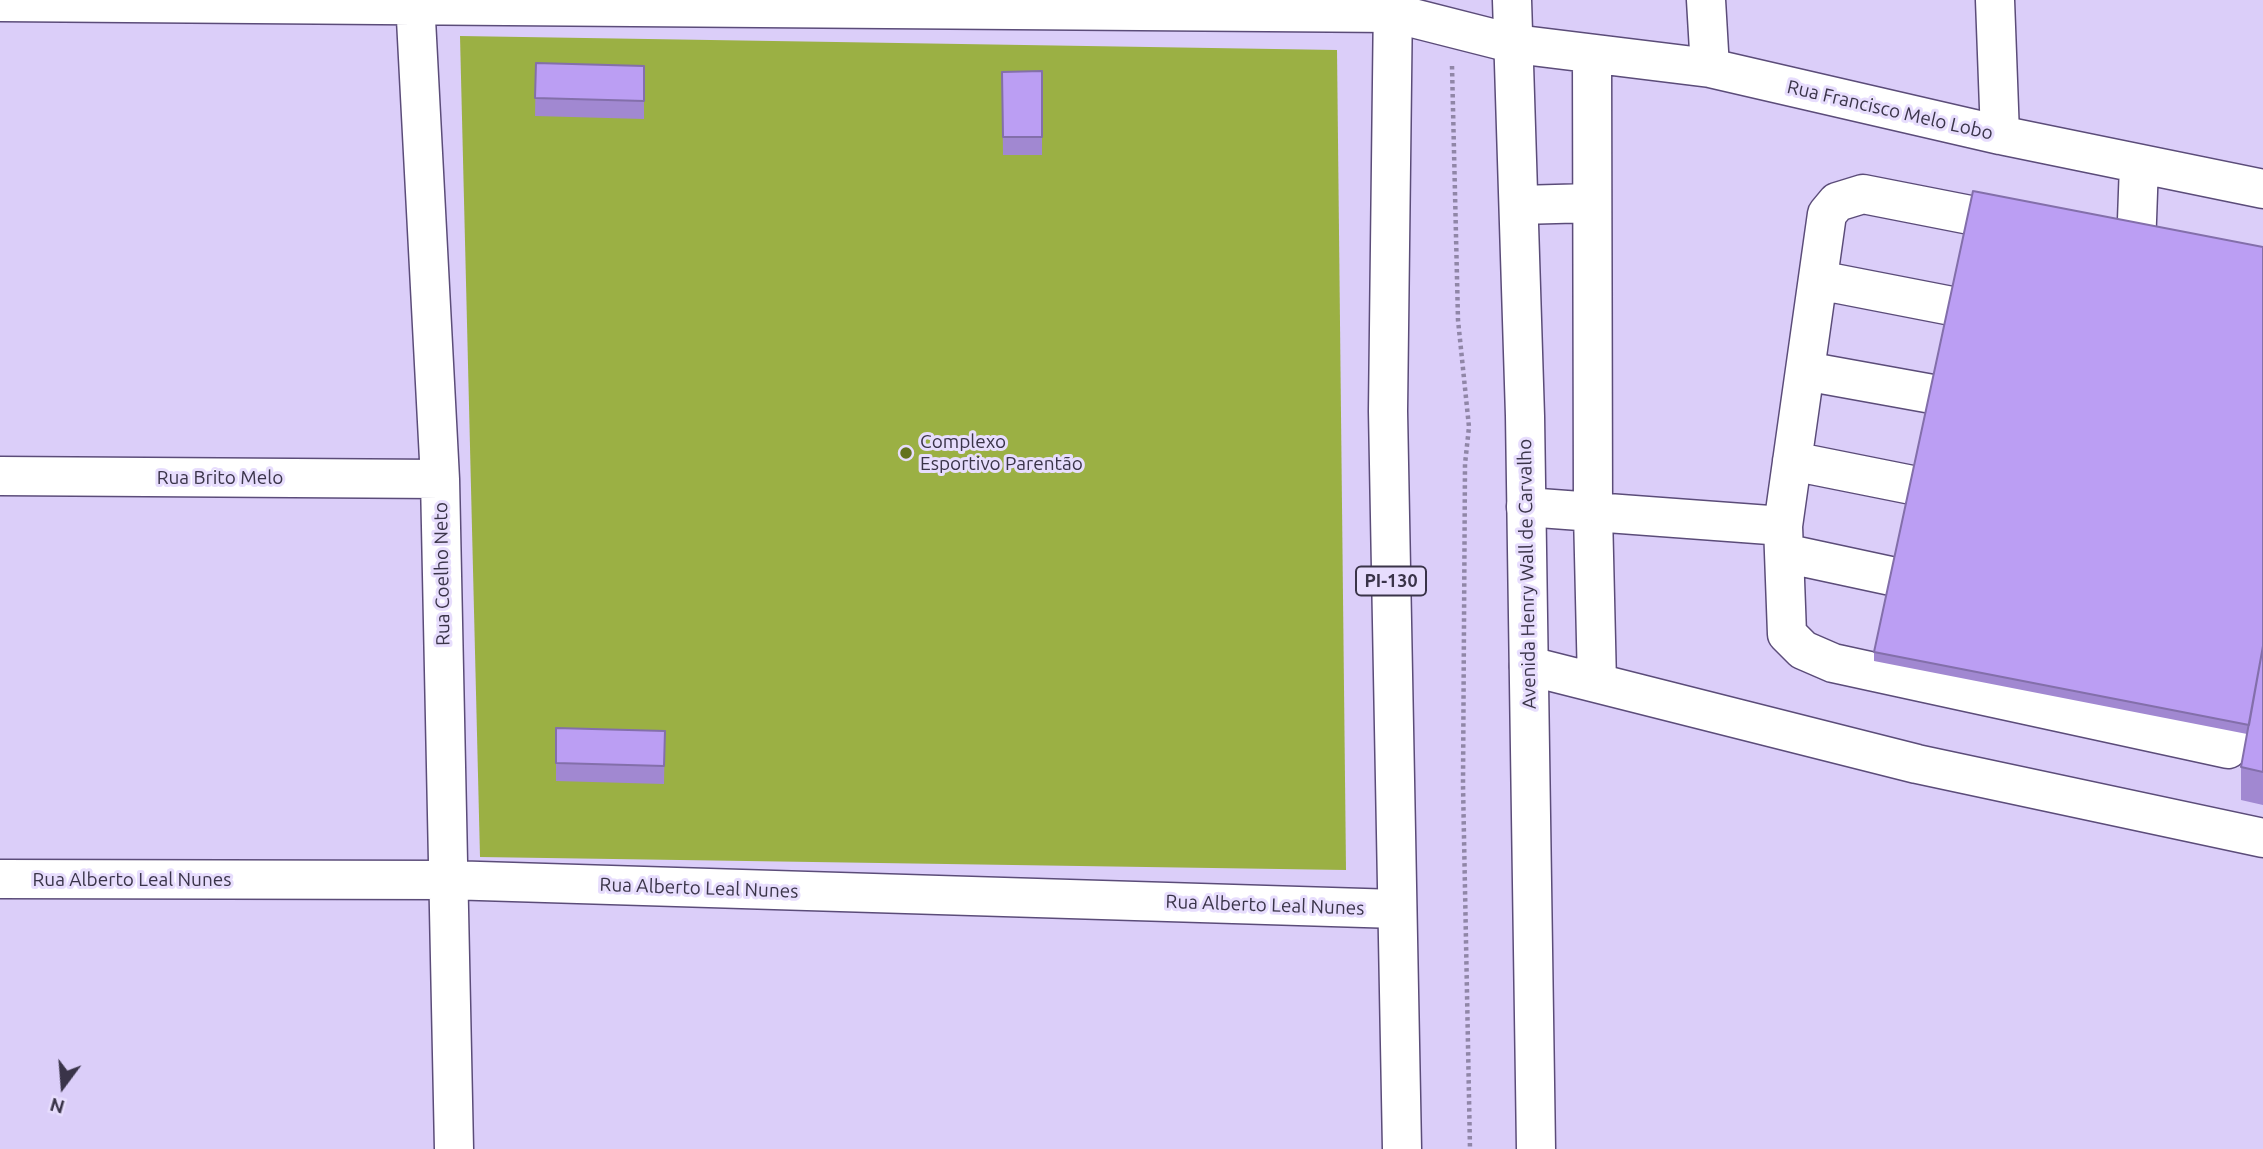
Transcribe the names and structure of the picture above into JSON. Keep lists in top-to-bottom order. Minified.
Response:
{"streets":{"street":["Rua Francisco Melo Lobo","Rua Brito Melo","Rua Coelho Neto","Avenida Henry Wall de Carvalho","PI-130","Rua Alberto Leal Nunes"]},"crossings":[["Rua Francisco Melo Lobo","Rua Coelho Neto"],["Rua Francisco Melo Lobo","Avenida Henry Wall de Carvalho"],["Rua Francisco Melo Lobo","PI-130"],["Rua Brito Melo","Rua Coelho Neto"],["Rua Coelho Neto","Rua Alberto Leal Nunes"],["PI-130","Rua Alberto Leal Nunes"]],"places":["Complexo Esportivo Parentão"],"north":"bottom"}
